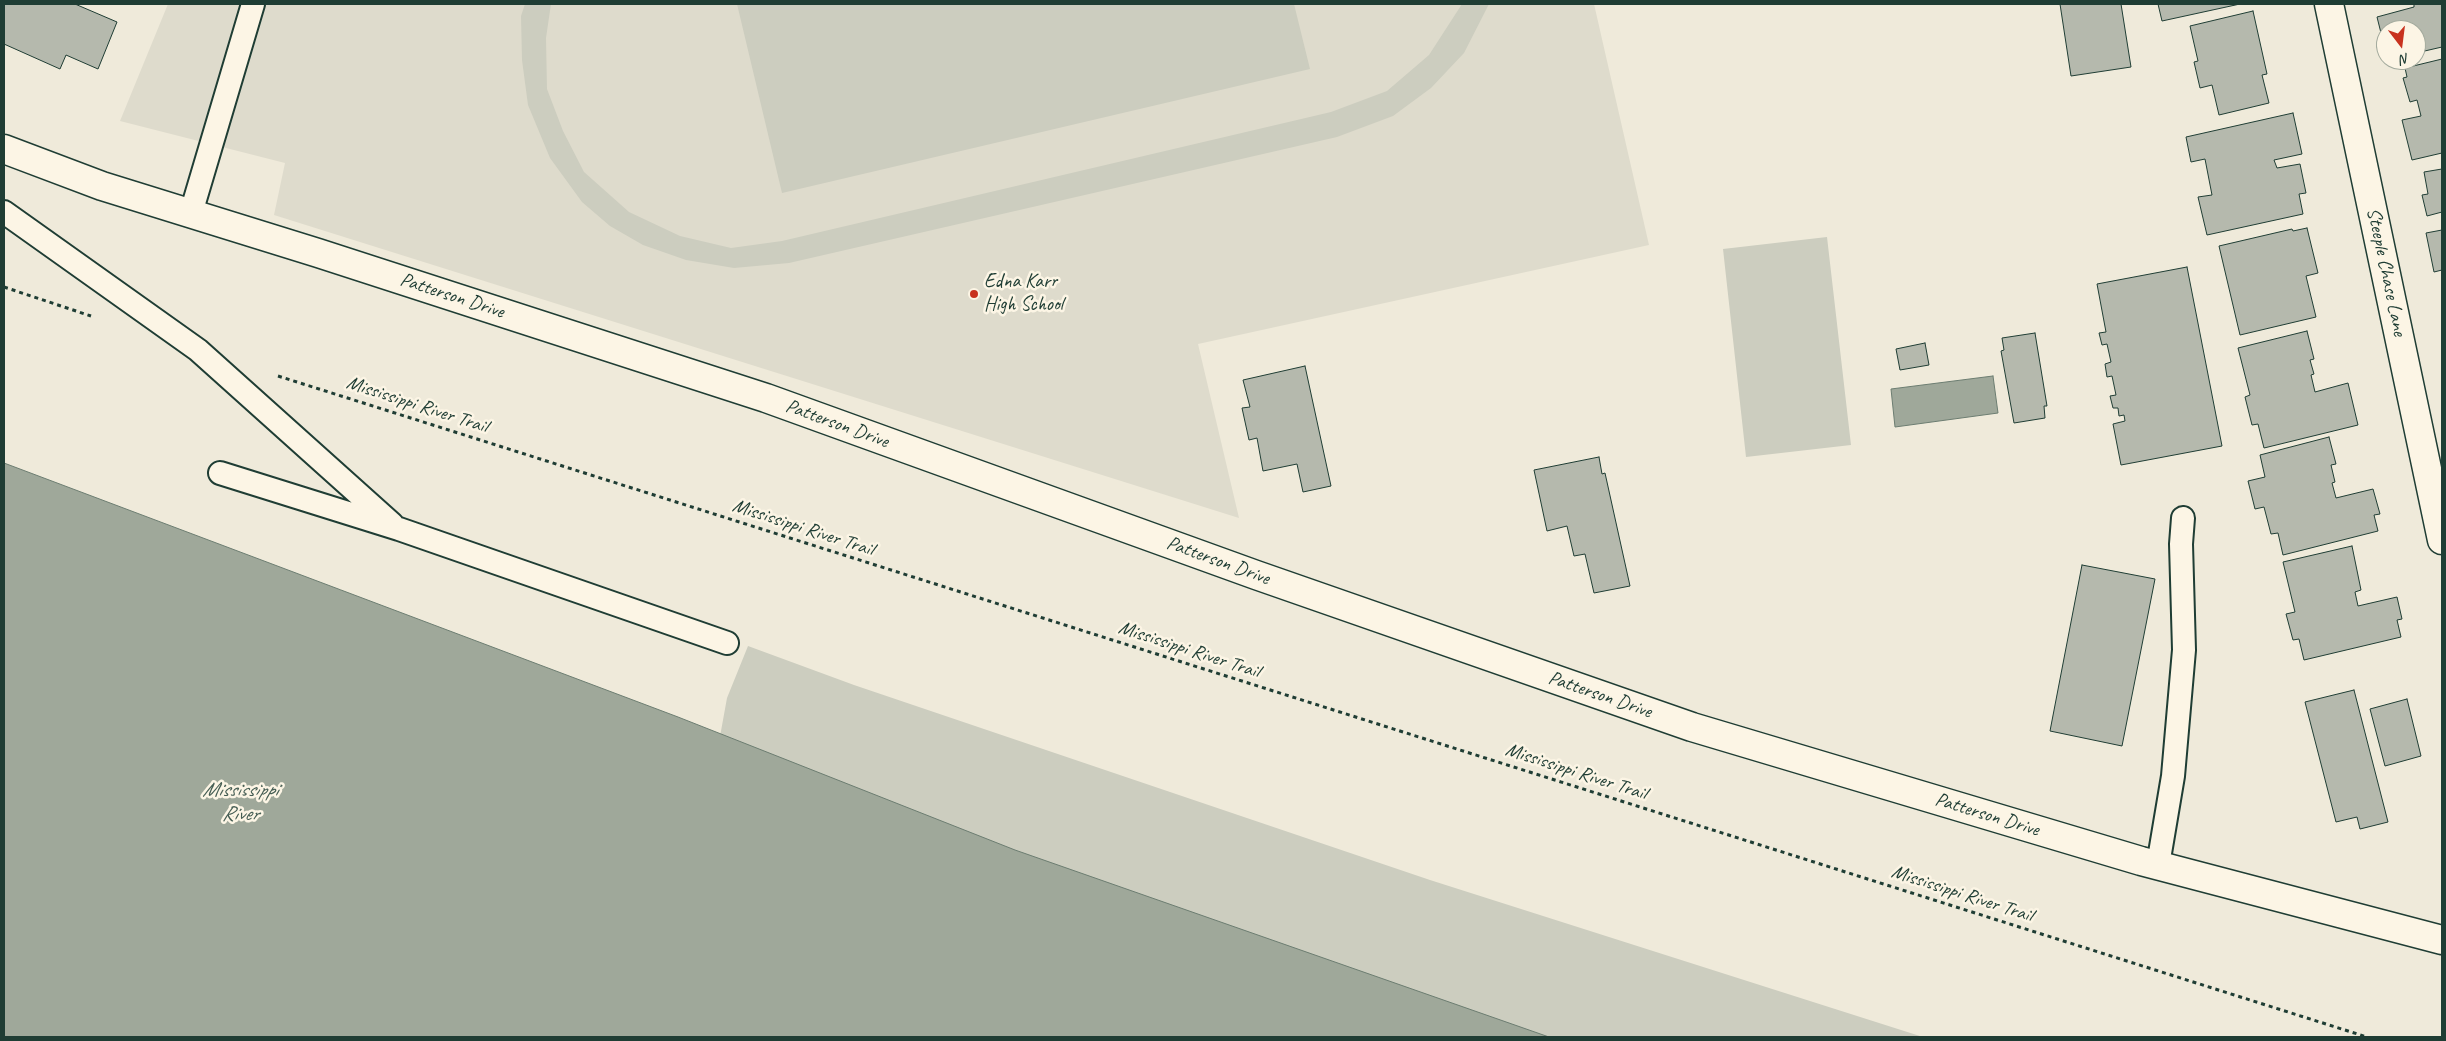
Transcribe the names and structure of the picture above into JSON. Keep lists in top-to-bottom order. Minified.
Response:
{"streets":{"street":["Steeple Chase Lane","Patterson Drive"],"path":["Mississippi River Trail"]},"water":["Mississippi River"],"places":["Edna Karr High School"],"north":"bottom"}
